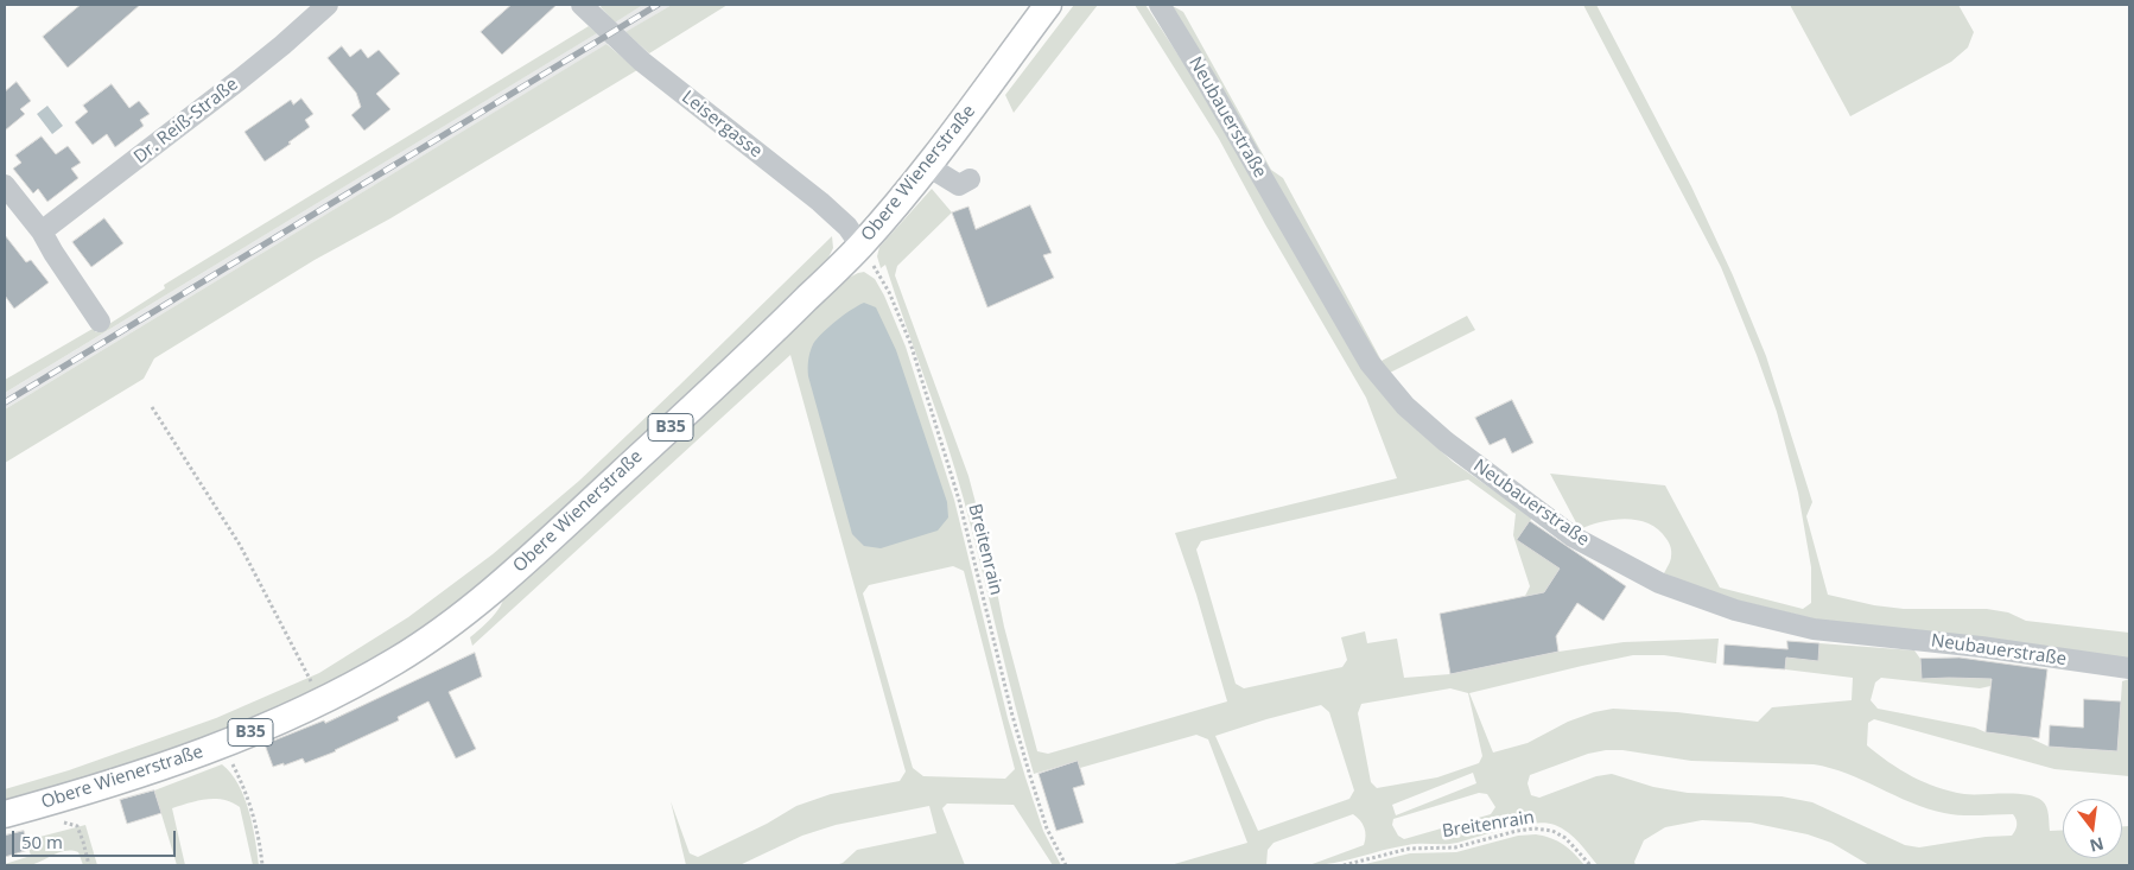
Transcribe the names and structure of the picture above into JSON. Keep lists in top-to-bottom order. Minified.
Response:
{"streets":{"main road":["Obere Wienerstraße","B35"],"street":["Neubauerstraße","Dr. Reiß-Straße","Leisergasse"],"path":["Breitenrain"]},"crossings":[["Leisergasse","Obere Wienerstraße"],["Leisergasse","Breitenrain"],["Obere Wienerstraße","Breitenrain"]],"scale_bar":"50 m","north":"bottom"}
